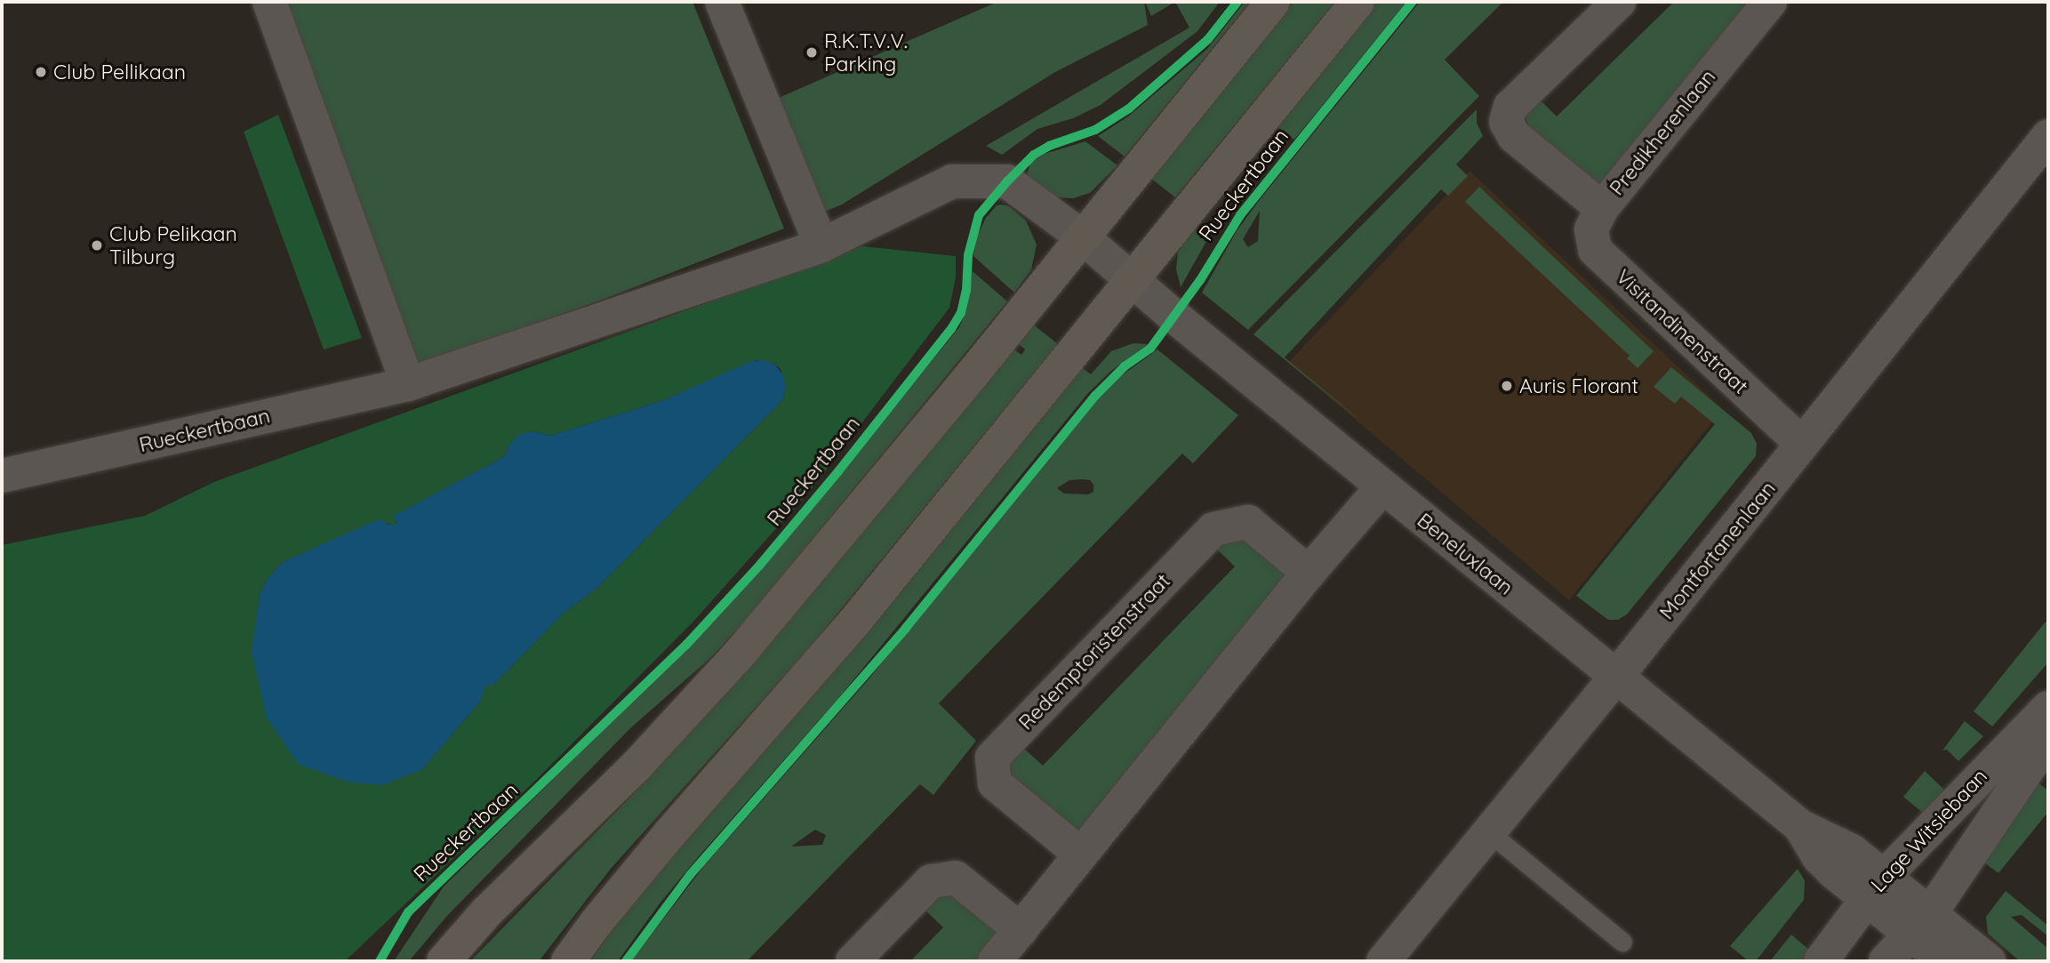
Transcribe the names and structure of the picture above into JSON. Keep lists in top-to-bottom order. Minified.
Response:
{"streets":{"main road":["Rueckertbaan"],"street":["Predikherenlaan","Visitandinenstraat","Montfortanenlaan","Beneluxlaan","Redemptoristenstraat","Lage Witsiebaan"]},"crossings":[["Predikherenlaan","Visitandinenstraat"],["Rueckertbaan","Beneluxlaan"],["Visitandinenstraat","Montfortanenlaan"],["Montfortanenlaan","Beneluxlaan"],["Beneluxlaan","Lage Witsiebaan"]],"places":["R.K.T.V.V. Parking","Club Pellikaan","Club Pelikaan Tilburg","Auris Florant"]}
